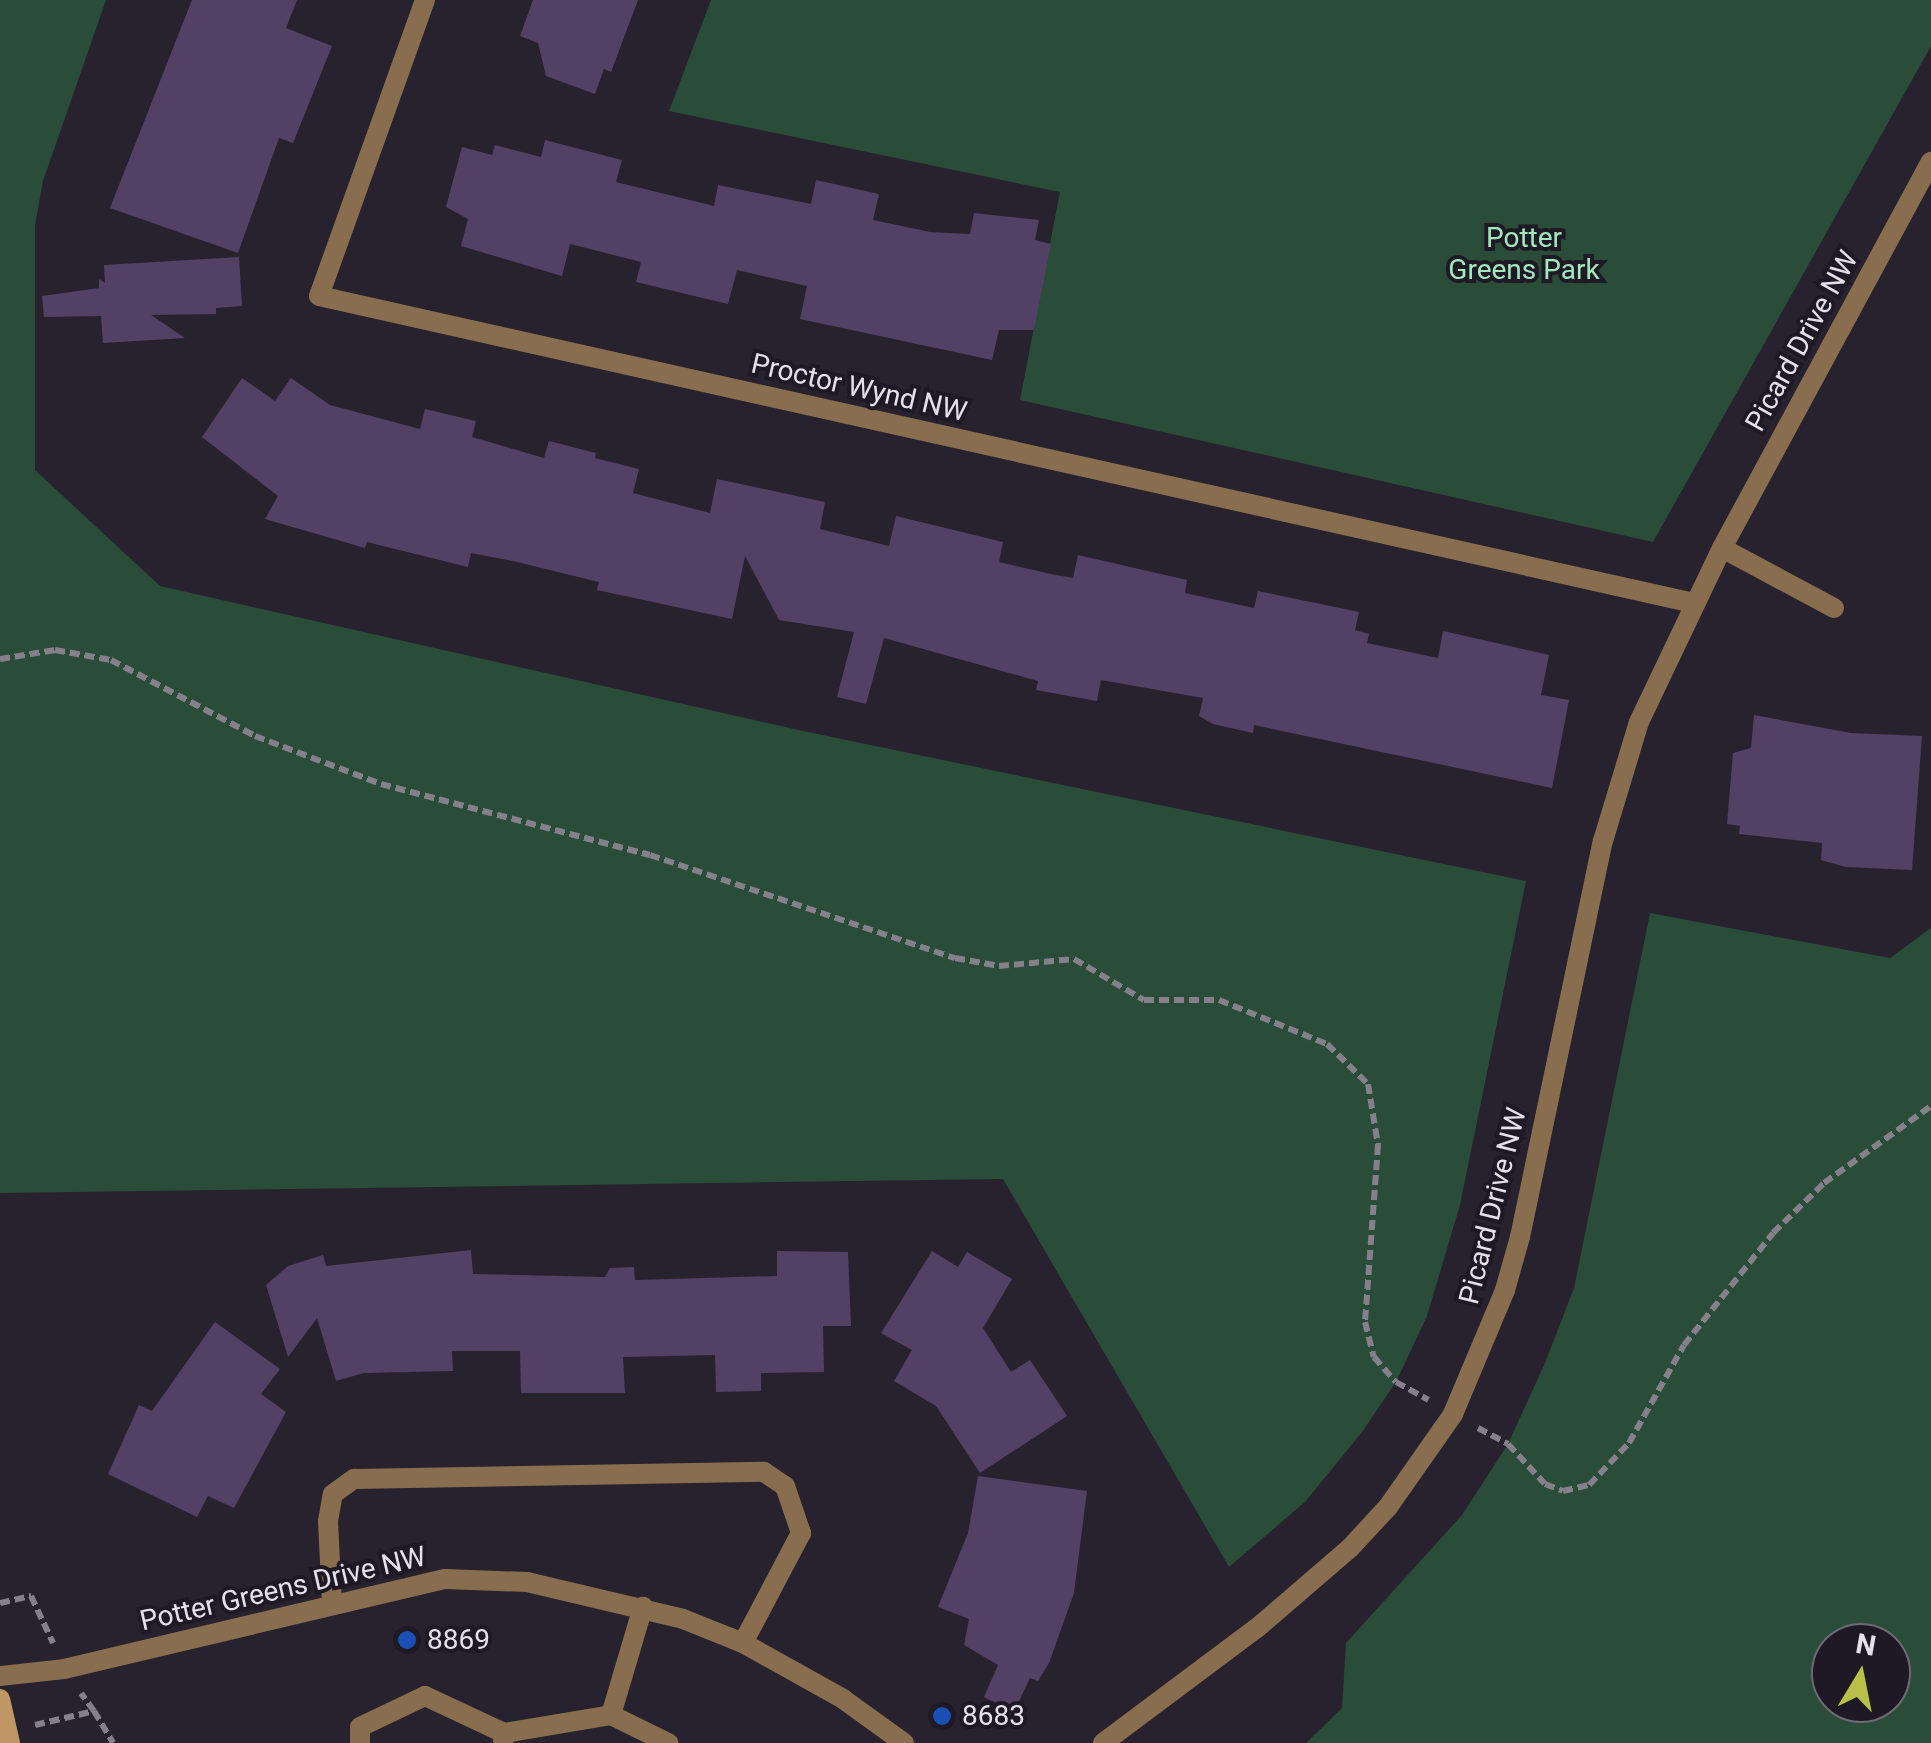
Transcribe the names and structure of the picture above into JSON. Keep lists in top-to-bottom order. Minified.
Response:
{"streets":{"street":["Picard Drive NW","Proctor Wynd NW","Potter Greens Drive NW"]},"crossings":[["Picard Drive NW","Proctor Wynd NW"]],"parks":["Potter Greens Park"],"places":["8869","8683"],"north":"top"}
